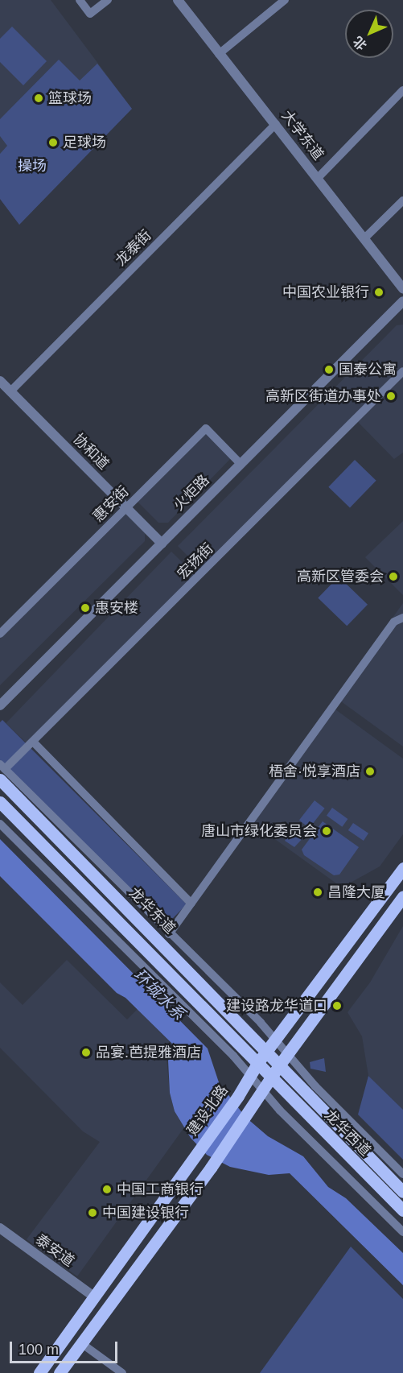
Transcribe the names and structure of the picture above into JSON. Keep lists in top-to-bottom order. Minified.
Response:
{"streets":{"main road":["龙华东道","建设北路","龙华西道"],"street":["大学东道","龙泰街","协和道","火炬路","惠安街","宏扬街","泰安道"]},"crossings":[["大学东道","龙泰街"],["龙泰街","协和道"],["协和道","火炬路"],["协和道","惠安街"],["火炬路","惠安街"],["宏扬街","龙华东道"],["龙华东道","建设北路"],["龙华东道","龙华西道"],["建设北路","泰安道"]],"water":["环城水系"],"parks":["操场"],"places":["篮球场","足球场","中国农业银行","国泰公寓","高新区街道办事处","高新区管委会","惠安楼","梧舍·悦享酒店","唐山市绿化委员会","昌隆大厦","建设路龙华道口","品宴.芭提雅酒店","中国工商银行","中国建设银行"],"scale_bar":"100 m","north":"bottom left"}
